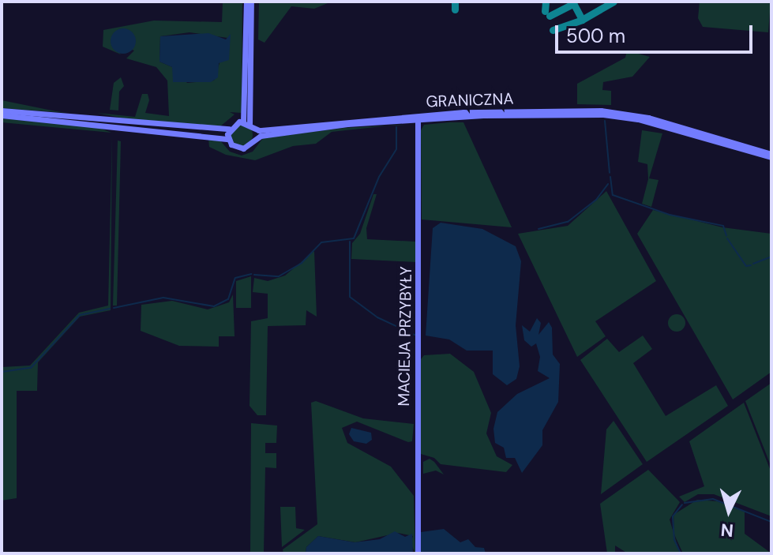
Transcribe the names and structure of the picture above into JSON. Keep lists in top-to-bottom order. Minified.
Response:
{"streets":{"main road":["GRANICZNA","MACIEJA PRZYBYŁY"]},"crossings":[["GRANICZNA","MACIEJA PRZYBYŁY"]],"scale_bar":"500 m","north":"bottom"}
